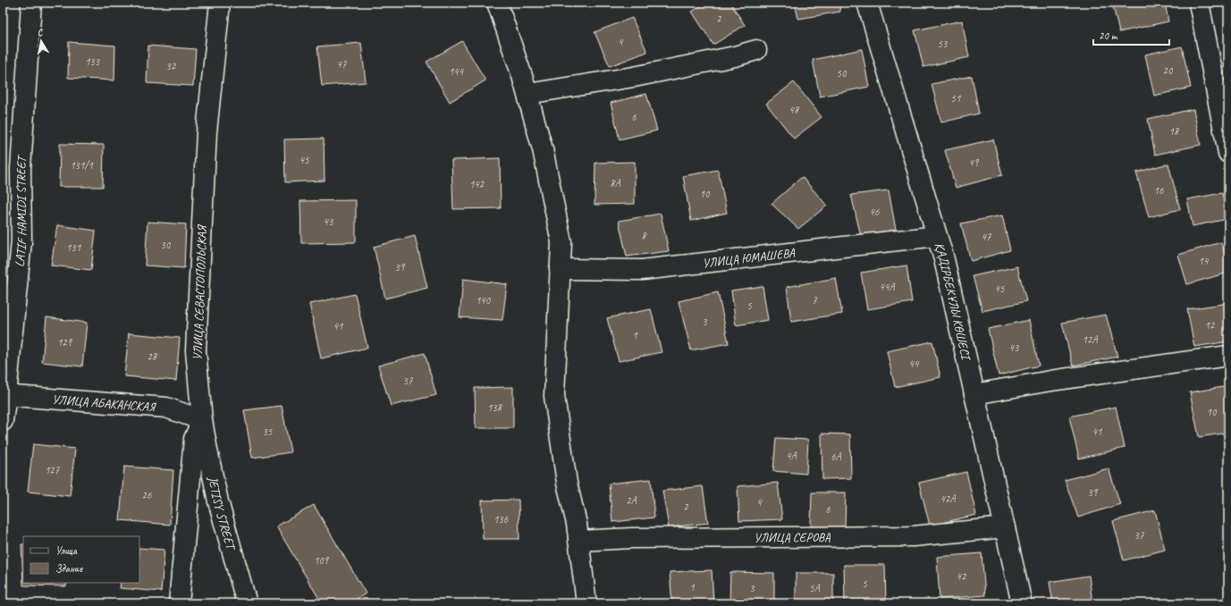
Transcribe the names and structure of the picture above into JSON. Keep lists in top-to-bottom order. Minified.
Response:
{"streets":{"street":["LATIF HAMIDI STREET","УЛИЦА ЮМАШЕВА","УЛИЦА СЕВАСТОПОЛЬСКАЯ","ҚАДІРБЕКҰЛЫ КӨШЕСІ","УЛИЦА АБАКАНСКАЯ","JETISY STREET","УЛИЦА СЕРОВА"]},"crossings":[["LATIF HAMIDI STREET","УЛИЦА АБАКАНСКАЯ"],["УЛИЦА ЮМАШЕВА","ҚАДІРБЕКҰЛЫ КӨШЕСІ"],["УЛИЦА СЕВАСТОПОЛЬСКАЯ","УЛИЦА АБАКАНСКАЯ"],["УЛИЦА СЕВАСТОПОЛЬСКАЯ","JETISY STREET"],["ҚАДІРБЕКҰЛЫ КӨШЕСІ","УЛИЦА СЕРОВА"],["УЛИЦА АБАКАНСКАЯ","JETISY STREET"]],"house_numbers":["2","4","53","133","47","32","20","144","50","51","48","6","18","45","49","131/1","8А","142","16","10","46","43","8","47","30","131","14","39","44А","45","140","7","5","3","12","41","1","12А","129","43","28","44","37","138","10","35","41","4А","6А","127","39","26","42А","2А","4","2","6","136","37","109","42","5","1","3","5А"],"legend":["Улица","Здание"],"scale_bar":"20 m","north":"top"}
